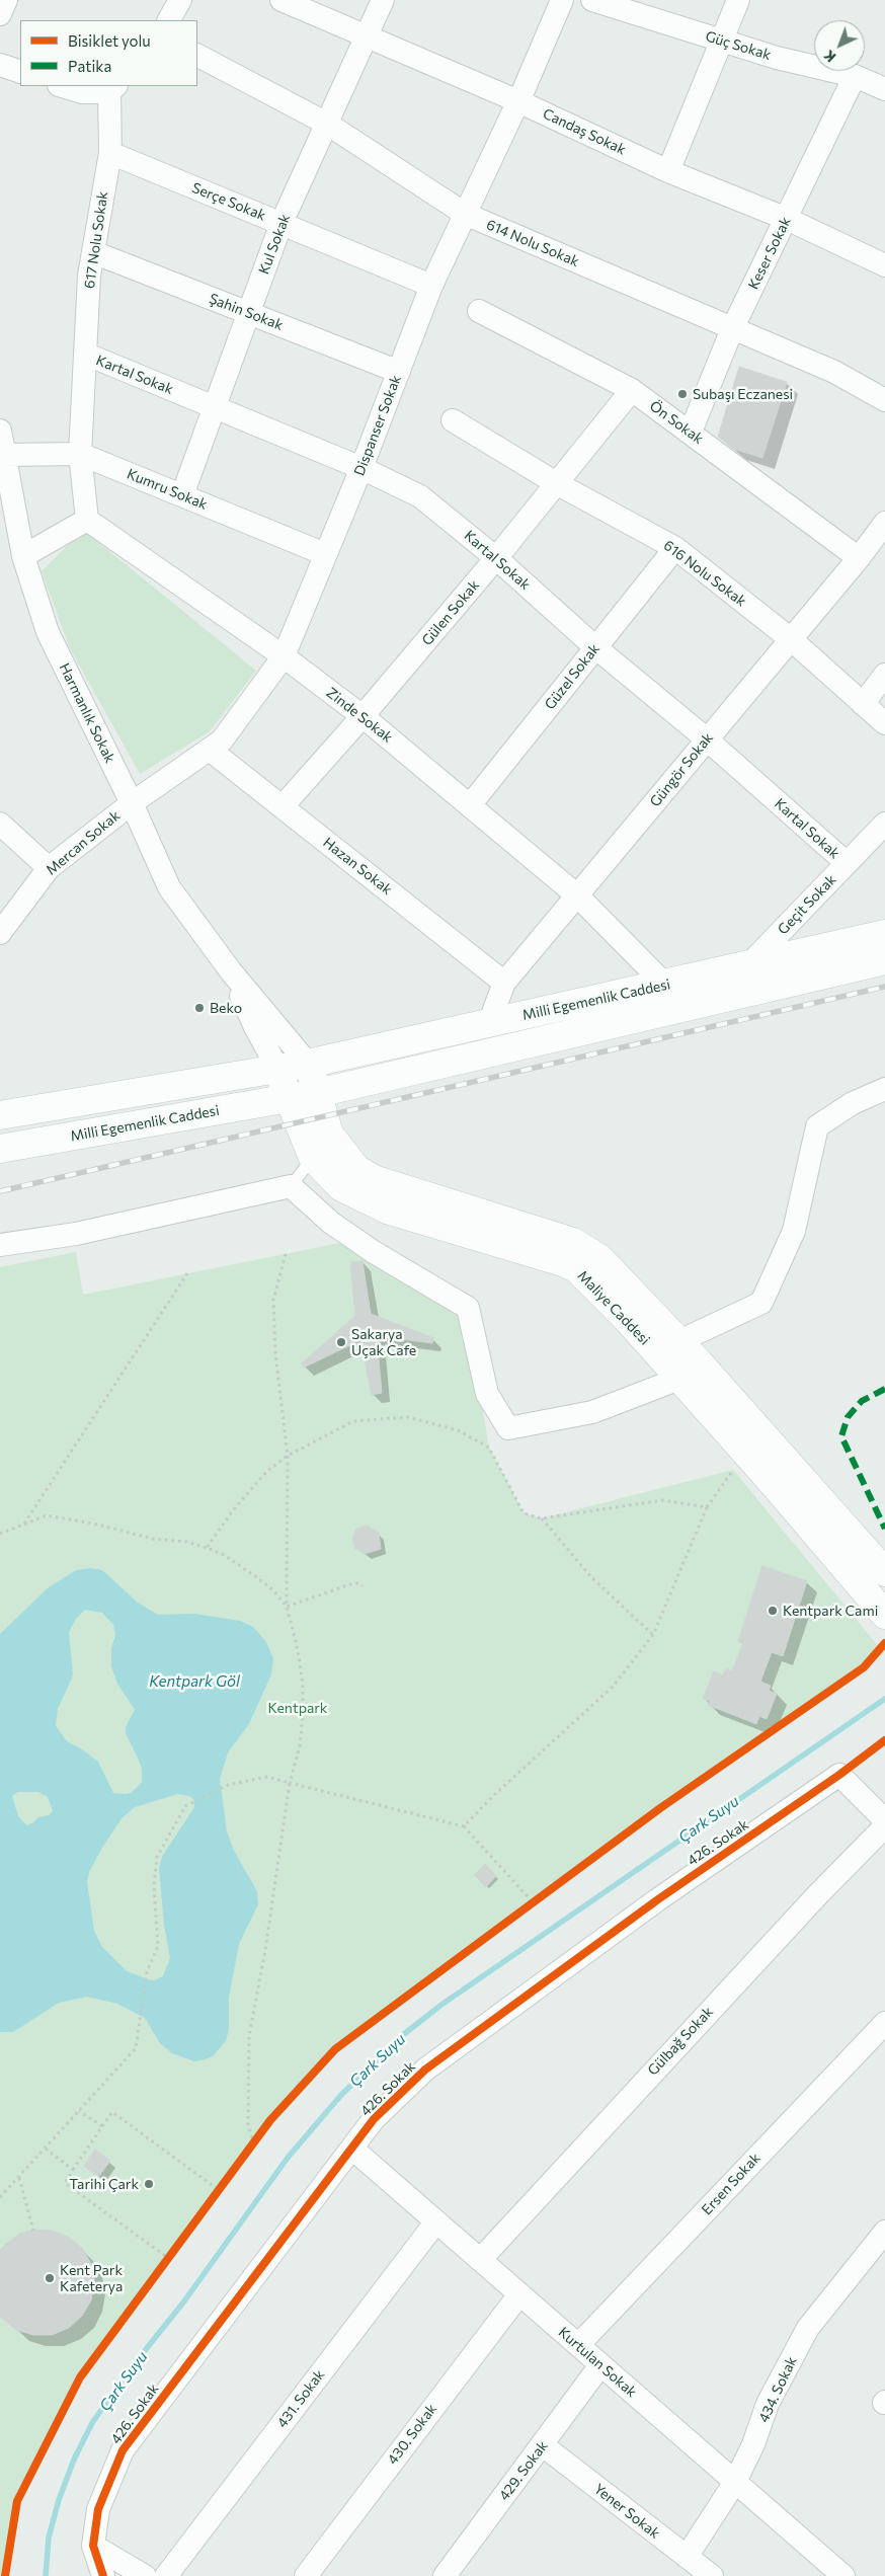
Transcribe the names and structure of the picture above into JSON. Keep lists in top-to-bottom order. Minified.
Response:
{"streets":{"main road":["Milli Egemenlik Caddesi","Maliye Caddesi"],"street":["Güç Sokak","Candaş Sokak","Serçe Sokak","617 Nolu Sokak","614 Nolu Sokak","Kul Sokak","Keser Sokak","Şahin Sokak","Kartal Sokak","Ön Sokak","Dispanser Sokak","Kumru Sokak","616 Nolu Sokak","Gülen Sokak","Güzel Sokak","Harmanlık Sokak","Zinde Sokak","Güngör Sokak","Mercan Sokak","Hazan Sokak","Geçit Sokak","426. Sokak","Gülbağ Sokak","Ersen Sokak","Kurtulan Sokak","434. Sokak","431. Sokak","430. Sokak","429. Sokak","Yener Sokak"]},"crossings":[["Güç Sokak","Keser Sokak"],["Candaş Sokak","Kul Sokak"],["Candaş Sokak","Keser Sokak"],["Candaş Sokak","Dispanser Sokak"],["Serçe Sokak","617 Nolu Sokak"],["Serçe Sokak","Kul Sokak"],["Serçe Sokak","Dispanser Sokak"],["617 Nolu Sokak","Şahin Sokak"],["617 Nolu Sokak","Kartal Sokak"],["617 Nolu Sokak","Kumru Sokak"],["617 Nolu Sokak","Zinde Sokak"],["614 Nolu Sokak","Kul Sokak"],["614 Nolu Sokak","Keser Sokak"],["614 Nolu Sokak","Dispanser Sokak"],["Kul Sokak","Şahin Sokak"],["Kul Sokak","Kartal Sokak"],["Kul Sokak","Kumru Sokak"],["Keser Sokak","Ön Sokak"],["Şahin Sokak","Dispanser Sokak"],["Kartal Sokak","Dispanser Sokak"],["Kartal Sokak","Gülen Sokak"],["Kartal Sokak","Güzel Sokak"],["Kartal Sokak","Güngör Sokak"],["Kartal Sokak","Geçit Sokak"],["Ön Sokak","Gülen Sokak"],["Ön Sokak","Güngör Sokak"],["Dispanser Sokak","Kumru Sokak"],["Dispanser Sokak","Harmanlık Sokak"],["Dispanser Sokak","Zinde Sokak"],["Dispanser Sokak","Mercan Sokak"],["Dispanser Sokak","Hazan Sokak"],["Kumru Sokak","Harmanlık Sokak"],["616 Nolu Sokak","Gülen Sokak"],["616 Nolu Sokak","Güzel Sokak"],["616 Nolu Sokak","Güngör Sokak"],["Gülen Sokak","Zinde Sokak"],["Gülen Sokak","Hazan Sokak"],["Güzel Sokak","Zinde Sokak"],["Harmanlık Sokak","Mercan Sokak"],["Harmanlık Sokak","Milli Egemenlik Caddesi"],["Harmanlık Sokak","Maliye Caddesi"],["Zinde Sokak","Güngör Sokak"],["Zinde Sokak","Milli Egemenlik Caddesi"],["Güngör Sokak","Hazan Sokak"],["Güngör Sokak","Milli Egemenlik Caddesi"],["Geçit Sokak","Milli Egemenlik Caddesi"],["Milli Egemenlik Caddesi","Maliye Caddesi"],["426. Sokak","Kurtulan Sokak"],["Gülbağ Sokak","Kurtulan Sokak"],["Ersen Sokak","Kurtulan Sokak"],["Kurtulan Sokak","434. Sokak"],["Kurtulan Sokak","431. Sokak"],["Kurtulan Sokak","430. Sokak"],["Kurtulan Sokak","429. Sokak"],["434. Sokak","Yener Sokak"],["429. Sokak","Yener Sokak"]],"water":["Kentpark Göl","Çark Suyu"],"parks":["Kentpark"],"places":["Subaşı Eczanesi","Beko","Sakarya Uçak Cafe","Kentpark Cami","Tarihi Çark","Kent Park Kafeterya"],"legend":["Bisiklet yolu","Patika"],"north":"bottom left"}
